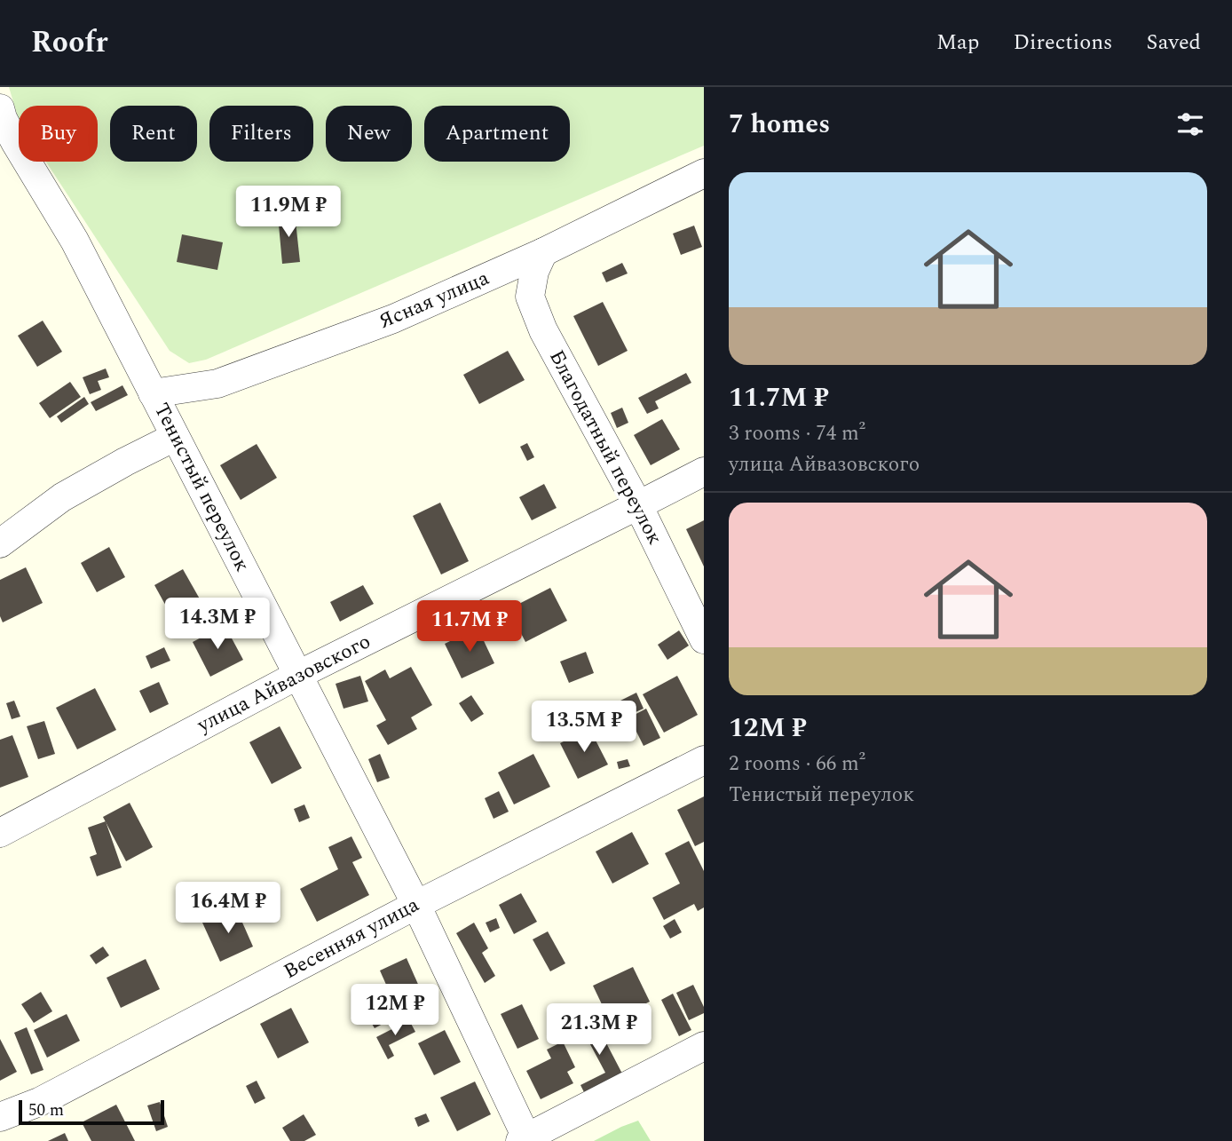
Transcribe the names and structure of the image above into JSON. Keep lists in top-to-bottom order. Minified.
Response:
{"streets":{"street":["Ясная улица","Благодатный переулок","Тенистый переулок","улица Айвазовского","Весенняя улица"]},"crossings":[["Ясная улица","Благодатный переулок"],["Ясная улица","Тенистый переулок"],["Благодатный переулок","улица Айвазовского"],["Тенистый переулок","улица Айвазовского"],["Тенистый переулок","Весенняя улица"]],"scale_bar":"50 m","page":{"header":"Roofr","nav":["Map","Directions","Saved"],"heading":"7 homes","chip":["Buy","Rent","Filters","New","Apartment"],"list":[{"name":"11.7M ₽","note":"3 rooms · 74 m² · улица Айвазовского"},{"name":"12M ₽","note":"2 rooms · 66 m² · Тенистый переулок"}],"price":["11.9M ₽","14.3M ₽","11.7M ₽","13.5M ₽","16.4M ₽","12M ₽","21.3M ₽"],"scale":"50 m"}}
